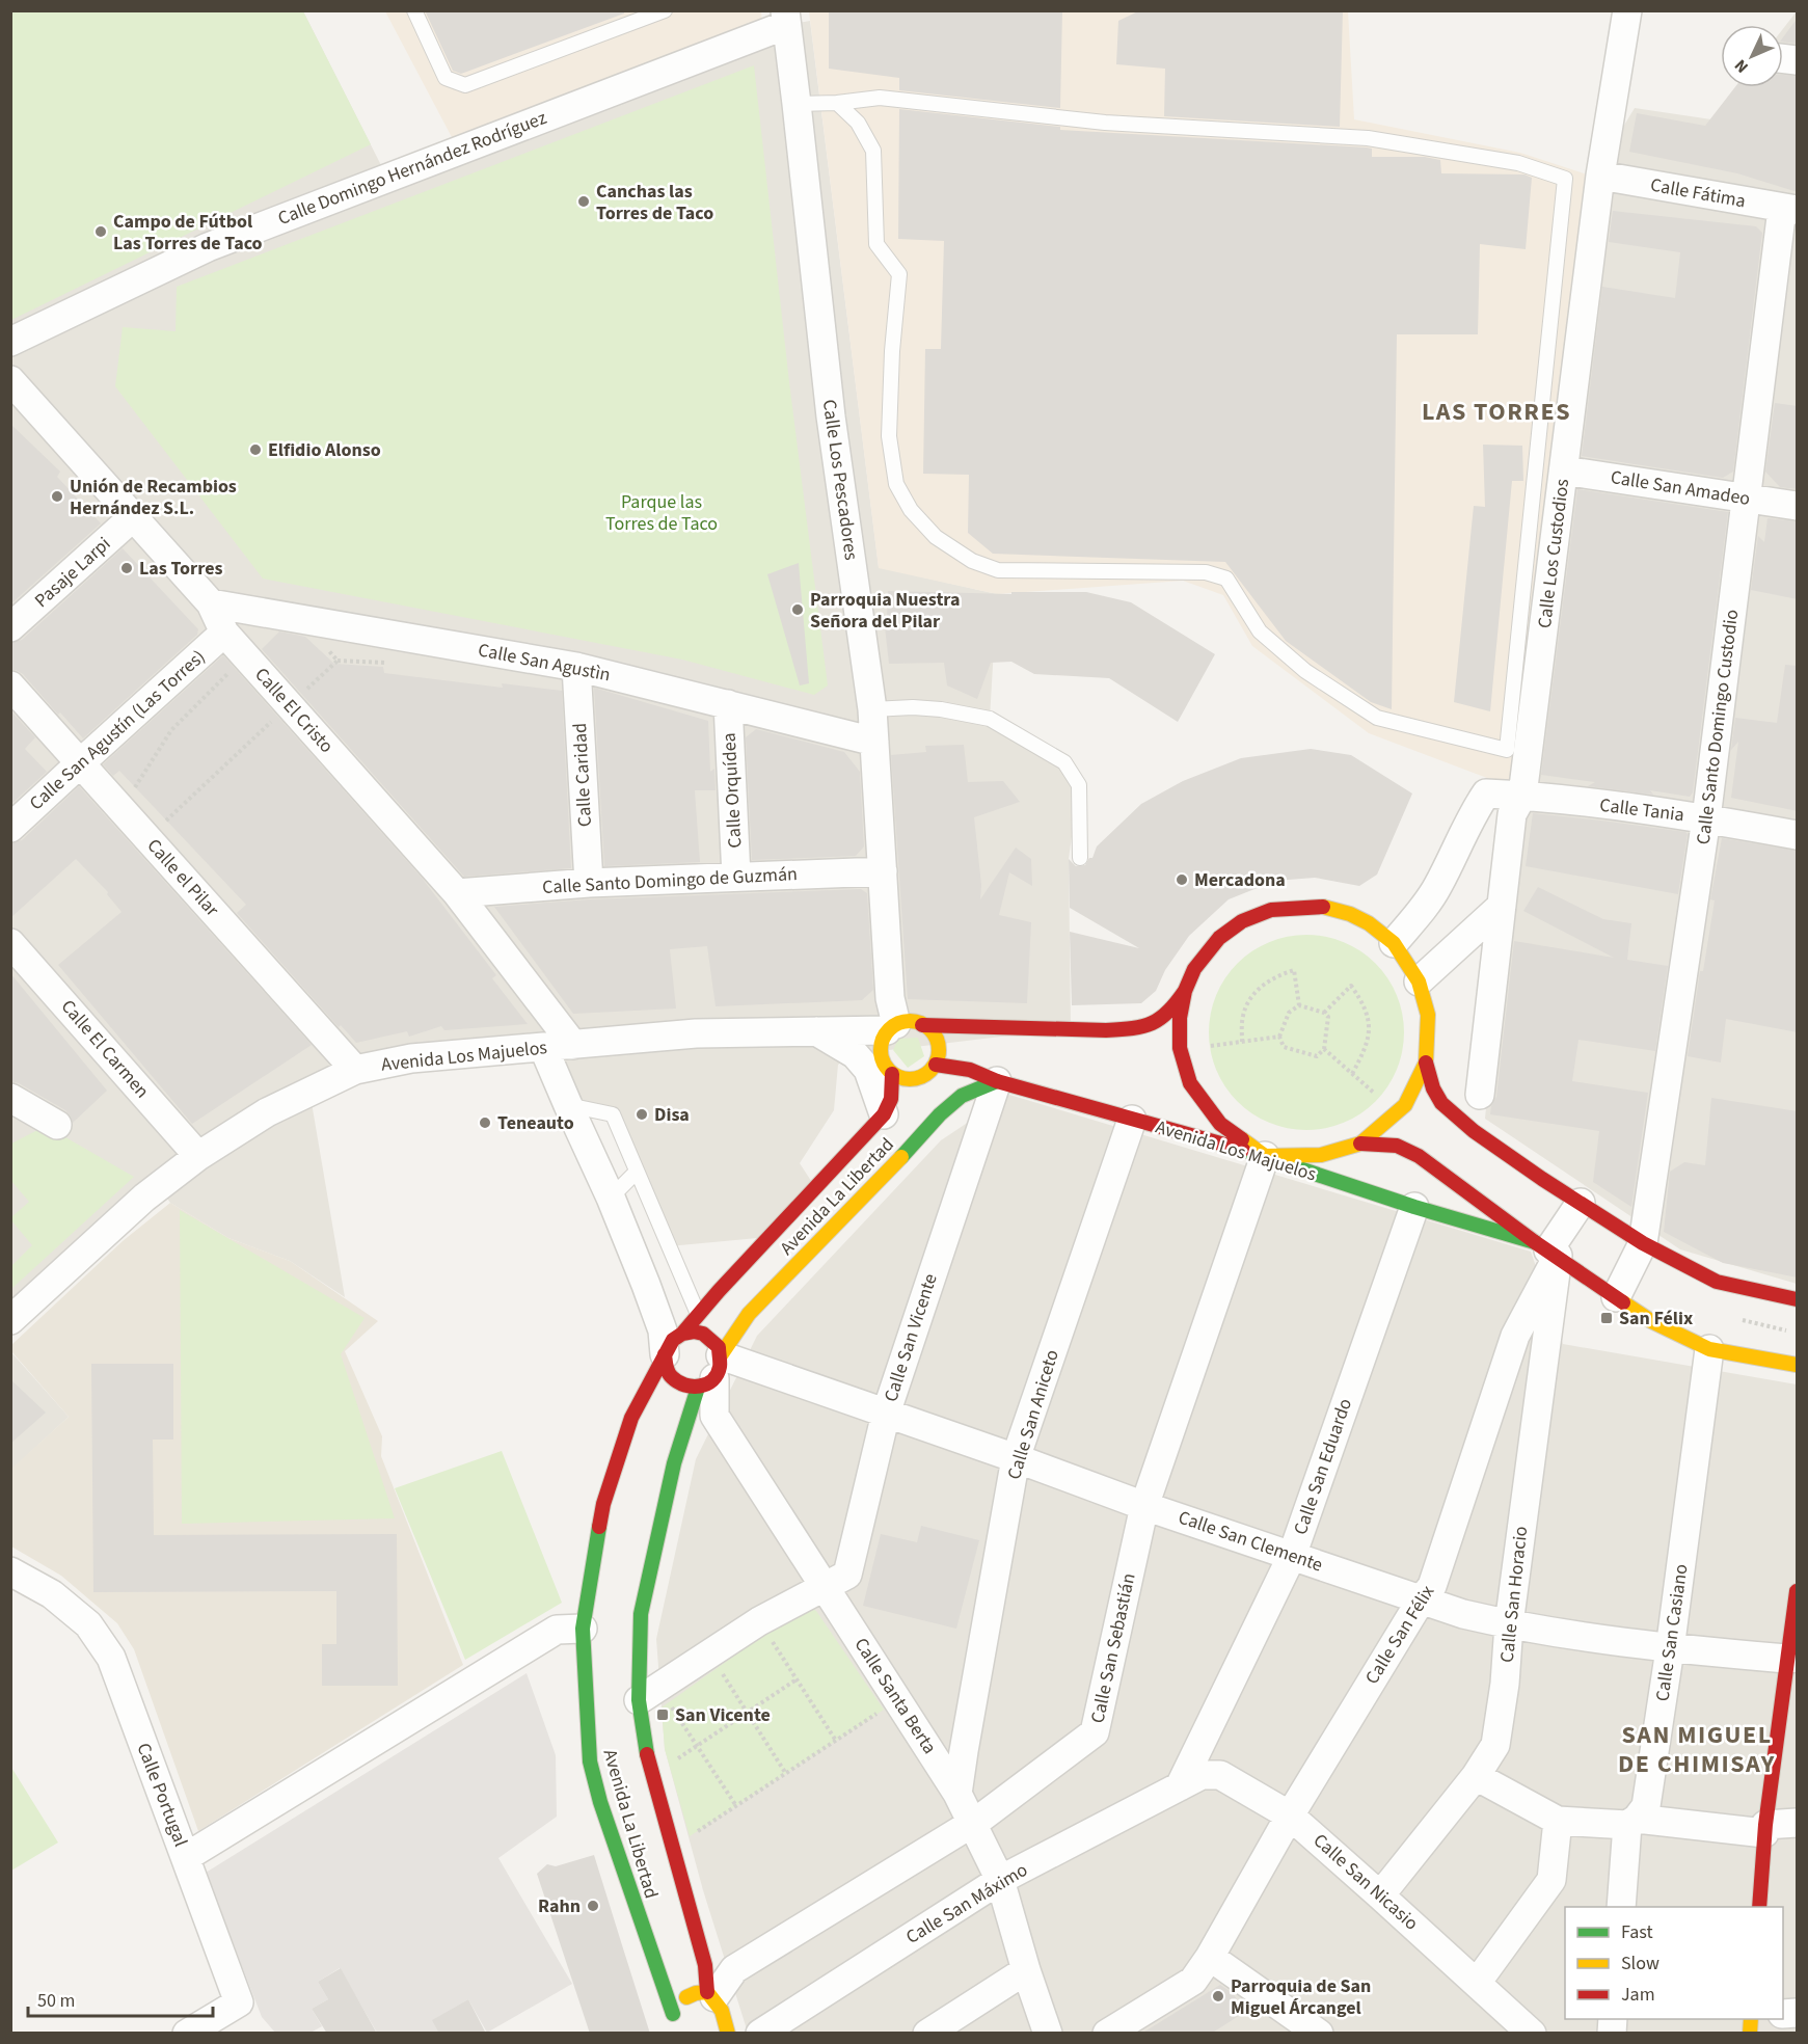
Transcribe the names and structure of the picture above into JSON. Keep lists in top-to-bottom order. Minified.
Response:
{"streets":{"street":["Calle Domingo Hernández Rodríguez","Calle Fátima","Calle Los Pescadores","Calle San Amadeo","Calle Los Custodios","Pasaje Larpi","Calle San Agustìn","Calle El Cristo","Calle Santo Domingo Custodio","Calle San Agustín (Las Torres)","Calle Caridad","Calle Orquídea","Calle Tania","Calle el Pilar","Calle Santo Domingo de Guzmán","Calle El Carmen","Avenida Los Majuelos","Avenida La Libertad","Calle San Vicente","Calle San Aniceto","Calle San Eduardo","Calle San Clemente","Calle San Horacio","Calle San Casiano","Calle San Félix","Calle San Sebastián","Calle Santa Berta","Calle Portugal","Calle San Nicasio","Calle San Máximo"]},"crossings":[["Calle Domingo Hernández Rodríguez","Calle Los Pescadores"],["Calle Fátima","Calle Los Custodios"],["Calle Fátima","Calle Santo Domingo Custodio"],["Calle Los Pescadores","Calle San Agustìn"],["Calle Los Pescadores","Calle Santo Domingo de Guzmán"],["Calle Los Pescadores","Avenida Los Majuelos"],["Calle Los Pescadores","Avenida La Libertad"],["Calle San Amadeo","Calle Los Custodios"],["Calle San Amadeo","Calle Santo Domingo Custodio"],["Calle Los Custodios","Calle Tania"],["Pasaje Larpi","Calle El Cristo"],["Calle San Agustìn","Calle El Cristo"],["Calle San Agustìn","Calle Caridad"],["Calle San Agustìn","Calle Orquídea"],["Calle El Cristo","Calle San Agustín (Las Torres)"],["Calle El Cristo","Calle Santo Domingo de Guzmán"],["Calle El Cristo","Avenida Los Majuelos"],["Calle Santo Domingo Custodio","Calle Tania"],["Calle Santo Domingo Custodio","Avenida Los Majuelos"],["Calle San Agustín (Las Torres)","Calle el Pilar"],["Calle Caridad","Calle Santo Domingo de Guzmán"],["Calle Orquídea","Calle Santo Domingo de Guzmán"],["Calle el Pilar","Avenida Los Majuelos"],["Calle El Carmen","Avenida Los Majuelos"],["Avenida Los Majuelos","Avenida La Libertad"],["Avenida Los Majuelos","Calle San Vicente"],["Avenida Los Majuelos","Calle San Aniceto"],["Avenida Los Majuelos","Calle San Eduardo"],["Avenida Los Majuelos","Calle San Horacio"],["Avenida Los Majuelos","Calle San Casiano"],["Avenida Los Majuelos","Calle San Félix"],["Avenida Los Majuelos","Calle San Sebastián"],["Avenida La Libertad","Calle San Vicente"],["Avenida La Libertad","Calle San Clemente"],["Avenida La Libertad","Calle San Sebastián"],["Avenida La Libertad","Calle Santa Berta"],["Calle San Vicente","Calle San Clemente"],["Calle San Vicente","Calle Santa Berta"],["Calle San Aniceto","Calle San Clemente"],["Calle San Aniceto","Calle Santa Berta"],["Calle San Eduardo","Calle San Clemente"],["Calle San Eduardo","Calle San Nicasio"],["Calle San Eduardo","Calle San Máximo"],["Calle San Clemente","Calle San Horacio"],["Calle San Clemente","Calle San Casiano"],["Calle San Clemente","Calle San Félix"],["Calle San Clemente","Calle San Sebastián"],["Calle San Clemente","Calle Santa Berta"],["Calle San Horacio","Calle San Félix"],["Calle San Horacio","Calle San Nicasio"],["Calle San Félix","Calle San Nicasio"],["Calle San Sebastián","Calle Santa Berta"],["Calle Santa Berta","Calle San Máximo"],["Calle San Nicasio","Calle San Máximo"]],"districts":["LAS TORRES","SAN MIGUEL DE CHIMISAY"],"parks":["Parque las Torres de Taco"],"places":{"other":["Canchas las Torres de Taco","Campo de Fútbol Las Torres de Taco","Elfidio Alonso","Unión de Recambios Hernández S.L.","Las Torres","Parroquia Nuestra Señora del Pilar","Mercadona","Disa","Teneauto","Rahn","Parroquia de San Miguel Árcangel"],"transit":["San Félix","San Vicente"]},"legend":["Fast","Slow","Jam"],"scale_bar":"50 m","north":"bottom left"}
